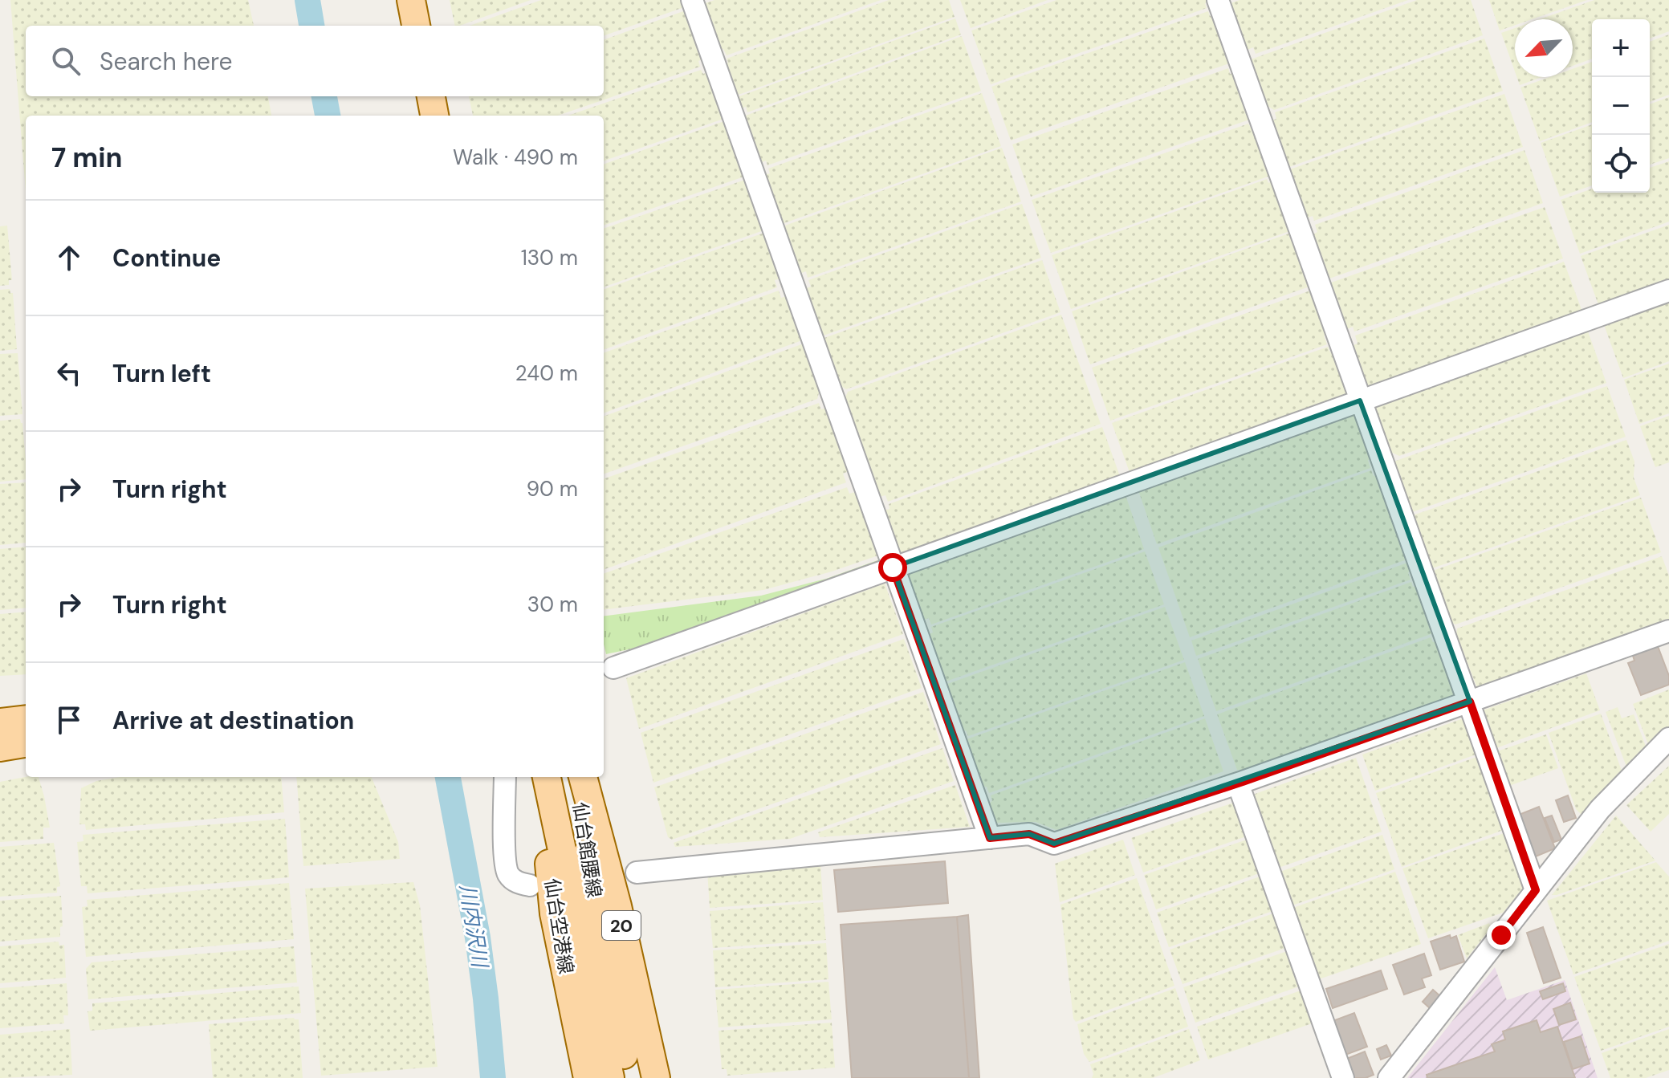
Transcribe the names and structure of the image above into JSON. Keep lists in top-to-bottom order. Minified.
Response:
{"streets":{"main road":["仙台館腰線","20","仙台空港線"]},"water":["川内沢川"],"north":"bottom left","page":{"map_buttons":["+","−"],"search":"Search here","heading":["7 min","Walk · 490 m"],"list":[["Continue","130 m"],["Turn left","240 m"],["Turn right","90 m"],["Turn right","30 m"],"Arrive at destination"]}}
